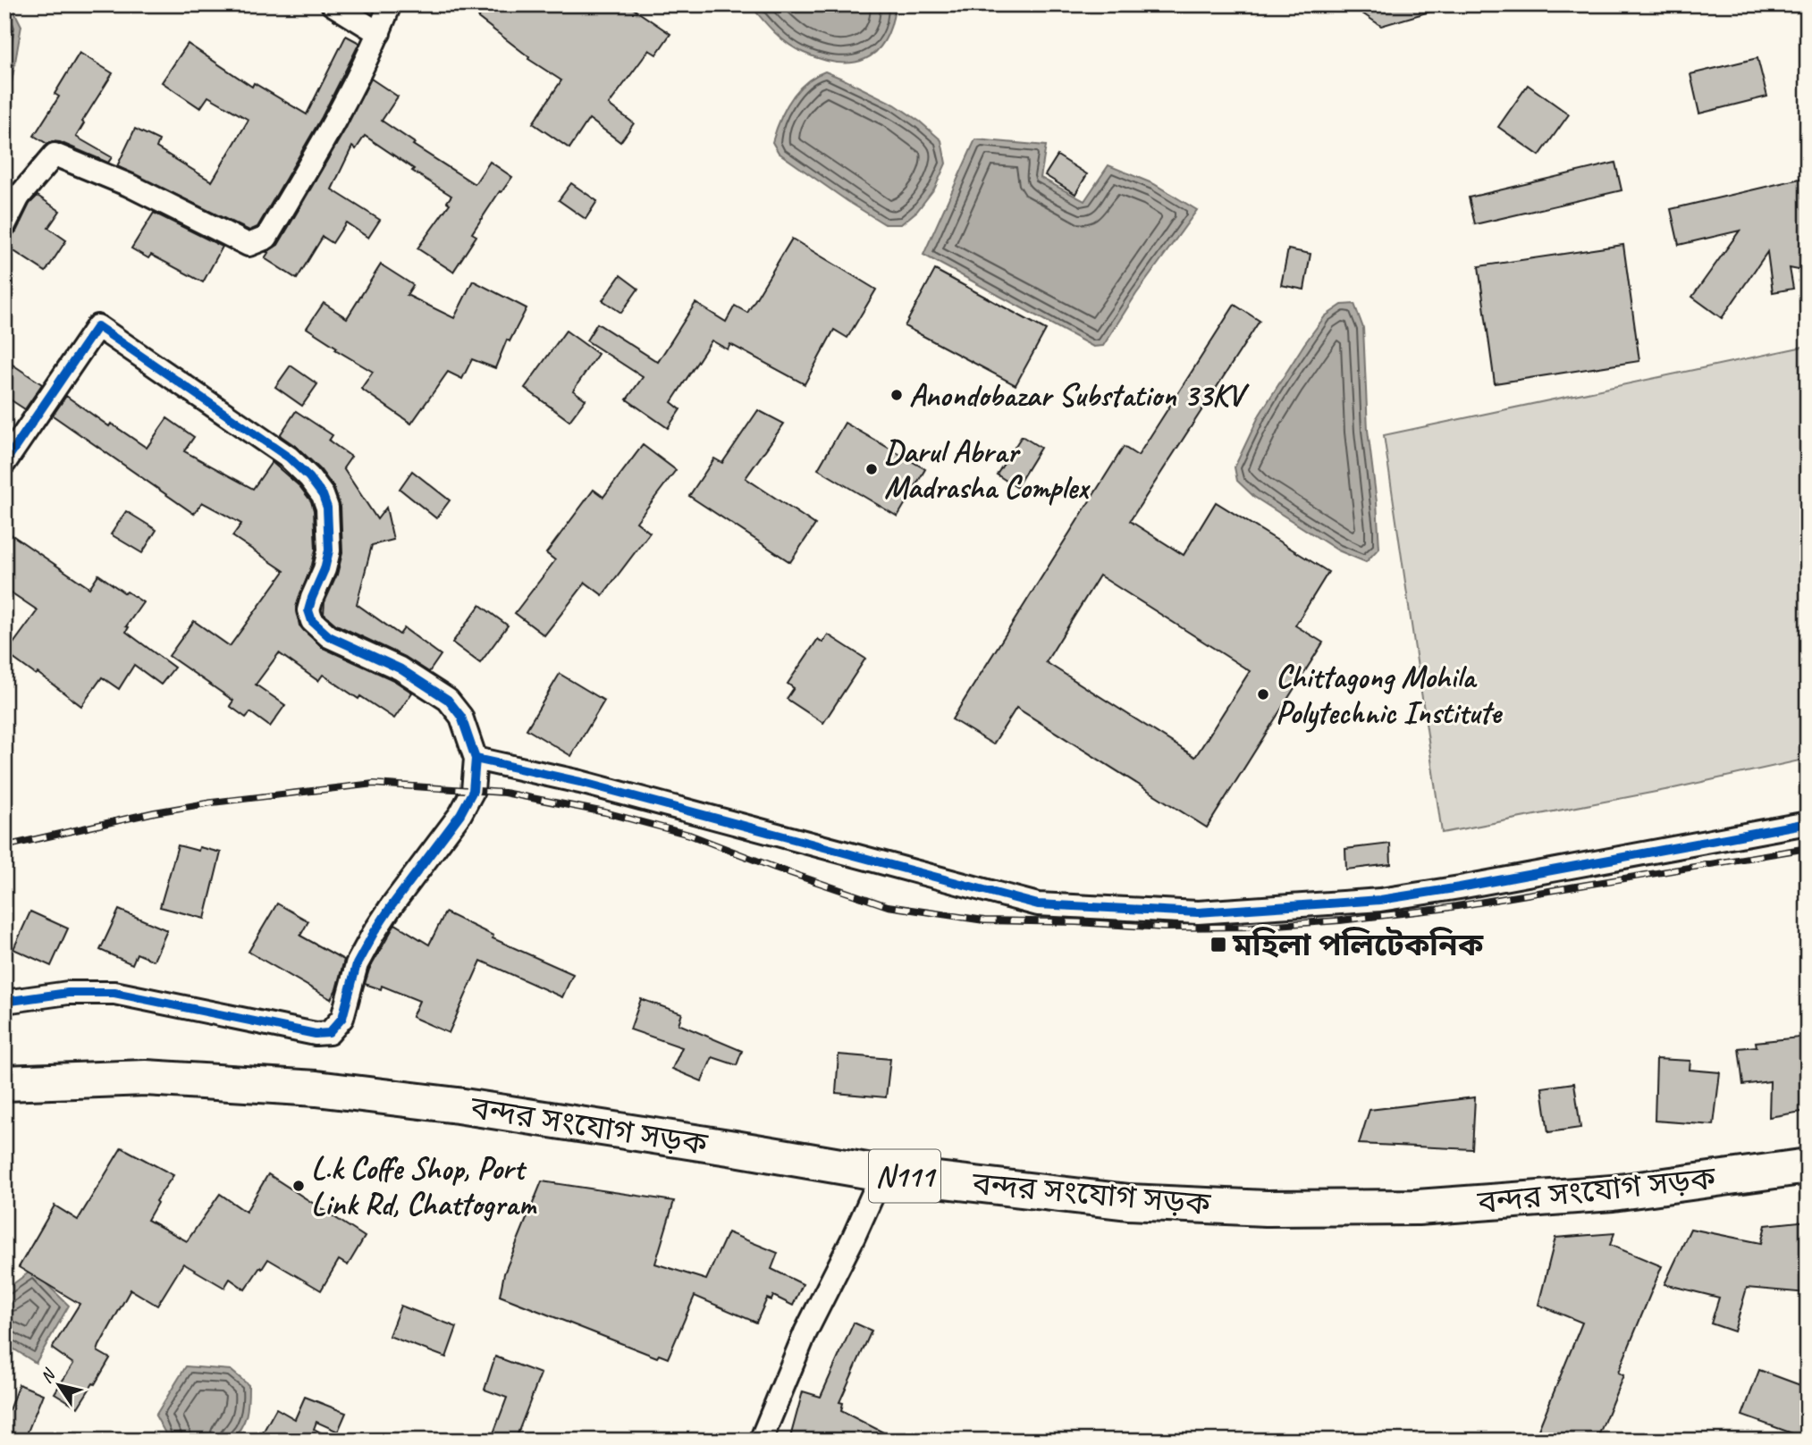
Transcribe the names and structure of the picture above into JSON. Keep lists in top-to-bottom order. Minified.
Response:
{"streets":{"highway":["বন্দর সংযোগ সড়ক","N111"]},"places":{"other":["Anondobazar Substation 33KV","Darul Abrar Madrasha Complex","Chittagong Mohila Polytechnic Institute","L.k Coffe Shop, Port Link Rd, Chattogram"],"transit":["মহিলা পলিটেকনিক"]},"north":"top left"}
